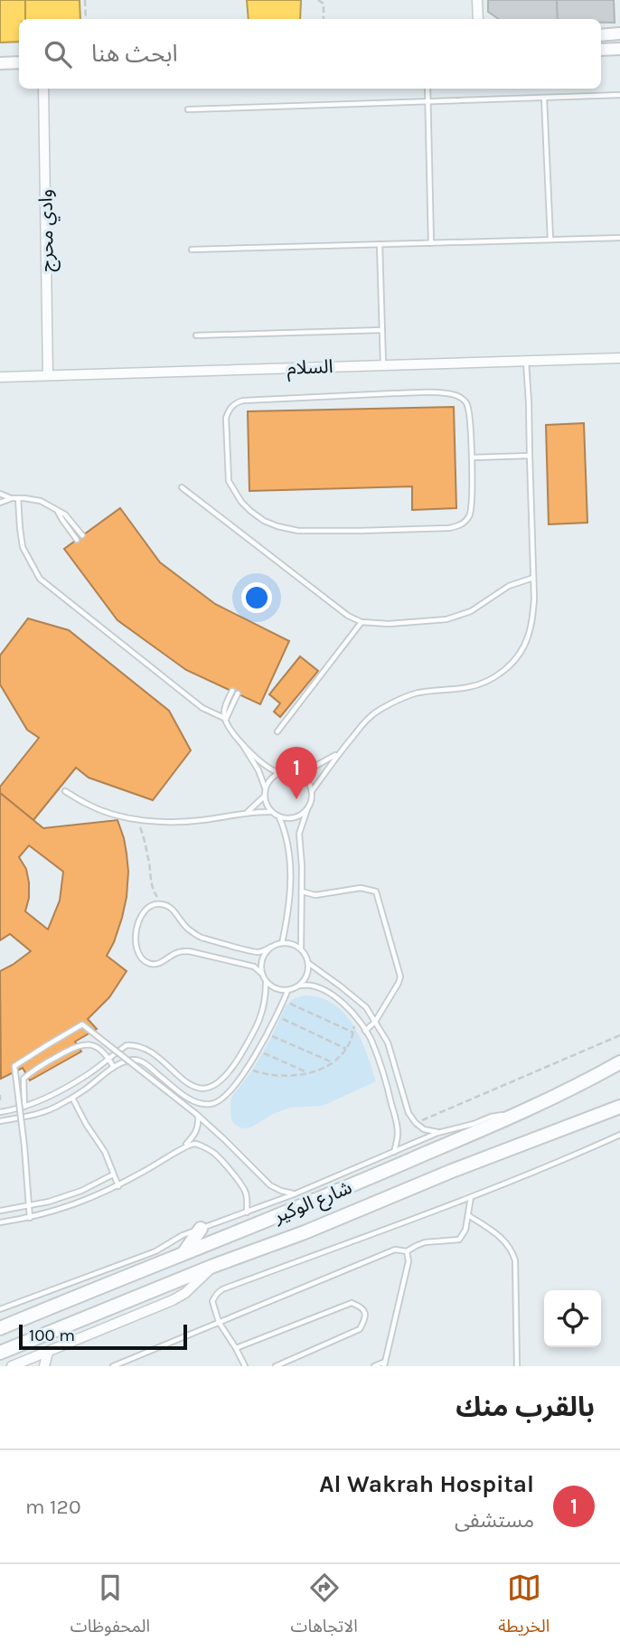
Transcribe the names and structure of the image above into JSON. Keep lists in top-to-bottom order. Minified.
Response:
{"streets":{"main road":["شارع الوكير"],"street":["وادي محرج","السلام"]},"crossings":[["وادي محرج","السلام"]],"scale_bar":"100 m","page":{"search":"ابحث هنا","pins":"1","scale":"100 m","heading":"بالقرب منك","list":[{"mark":"1","name":"Al Wakrah Hospital","note":"مستشفى","value":"120 m"}],"nav":["الخريطة","الاتجاهات","المحفوظات"]}}
